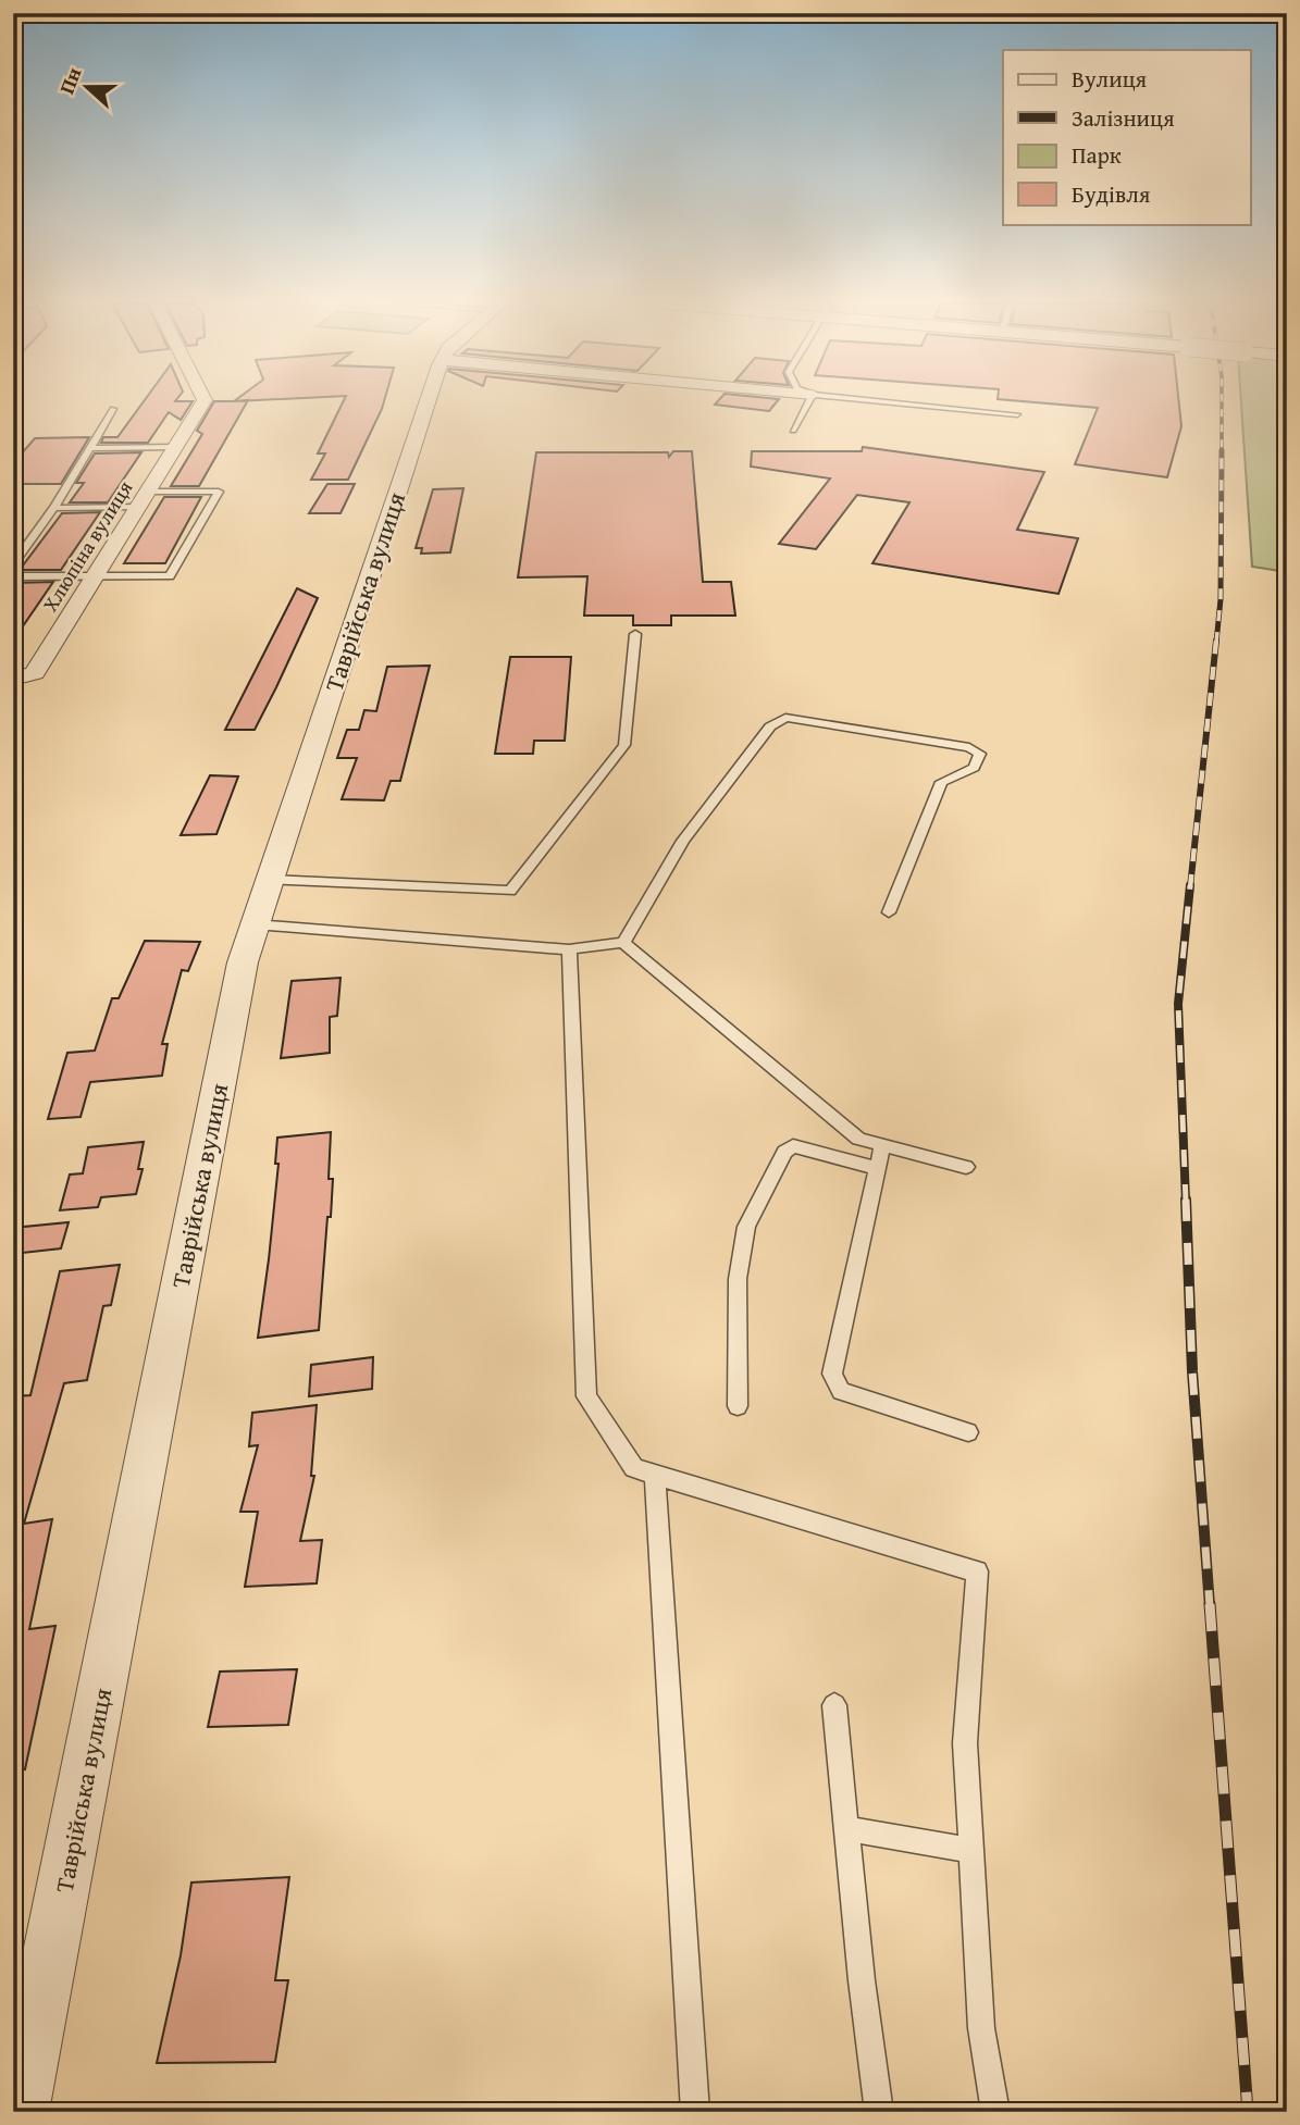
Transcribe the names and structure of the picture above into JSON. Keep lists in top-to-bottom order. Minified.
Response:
{"streets":{"street":["Хлюпіна вулиця","Таврійська вулиця"]},"legend":["Вулиця","Залізниця","Парк","Будівля"],"north":"left"}
